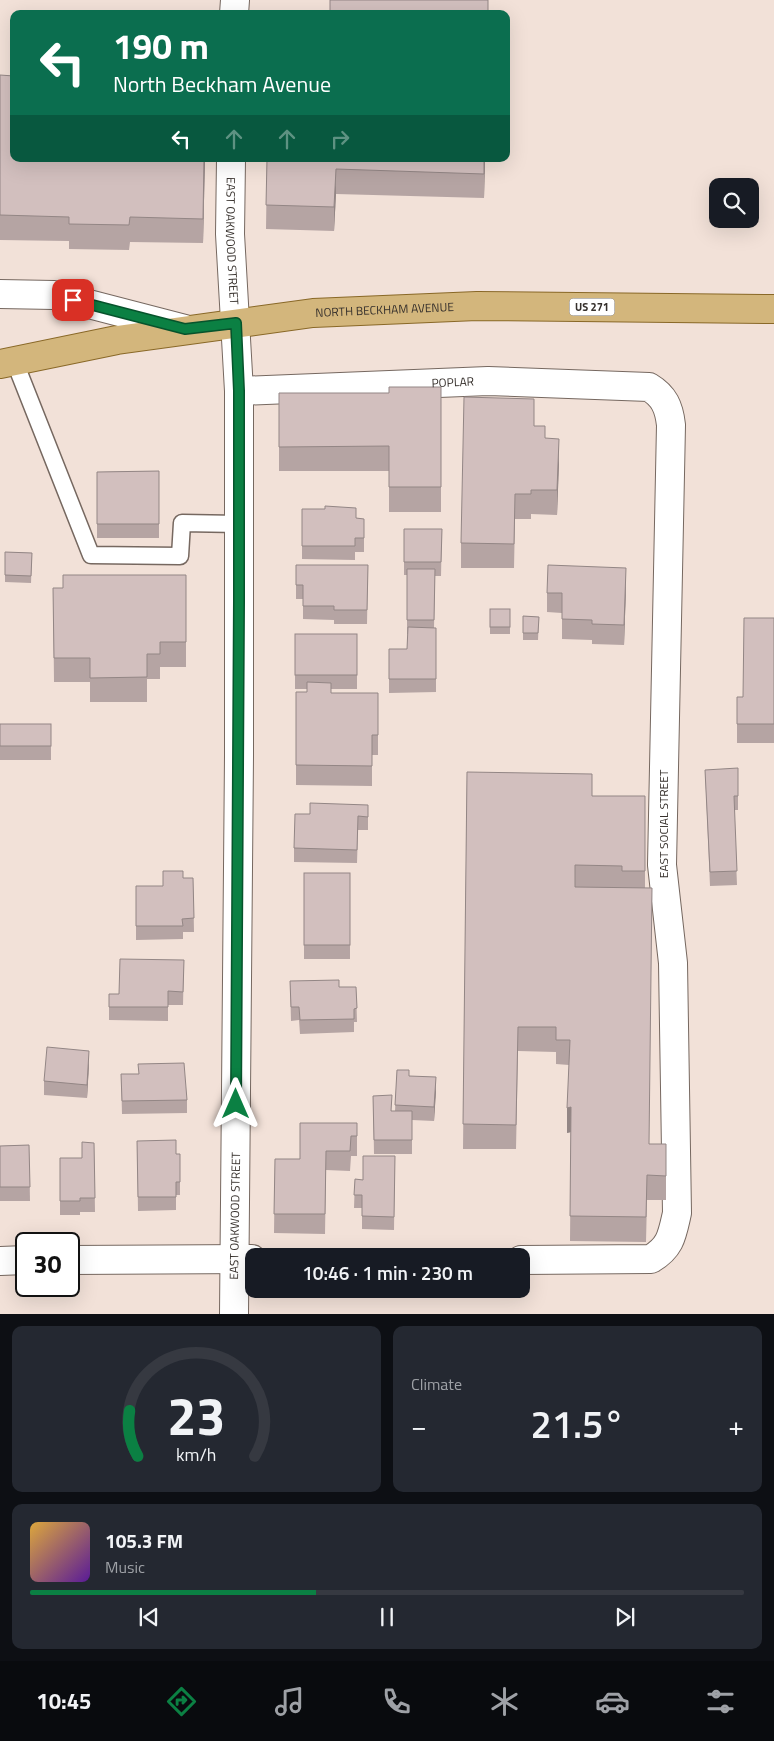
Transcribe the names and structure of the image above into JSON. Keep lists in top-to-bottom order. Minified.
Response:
{"streets":{"main road":["US 271","NORTH BECKHAM AVENUE"],"street":["EAST OAKWOOD STREET","POPLAR","EAST SOCIAL STREET"]},"crossings":[["EAST OAKWOOD STREET","NORTH BECKHAM AVENUE"],["EAST OAKWOOD STREET","POPLAR"],["POPLAR","EAST SOCIAL STREET"]],"page":{"turn":["190 m","North Beckham Avenue"],"limit":"30","trip":"10:46 · 1 min · 230 m","tile":"Climate","heat":["−","21.5°","+"],"song":["105.3 FM","Music"],"tabs":"10:45","gauge":["23","km/h"]}}
